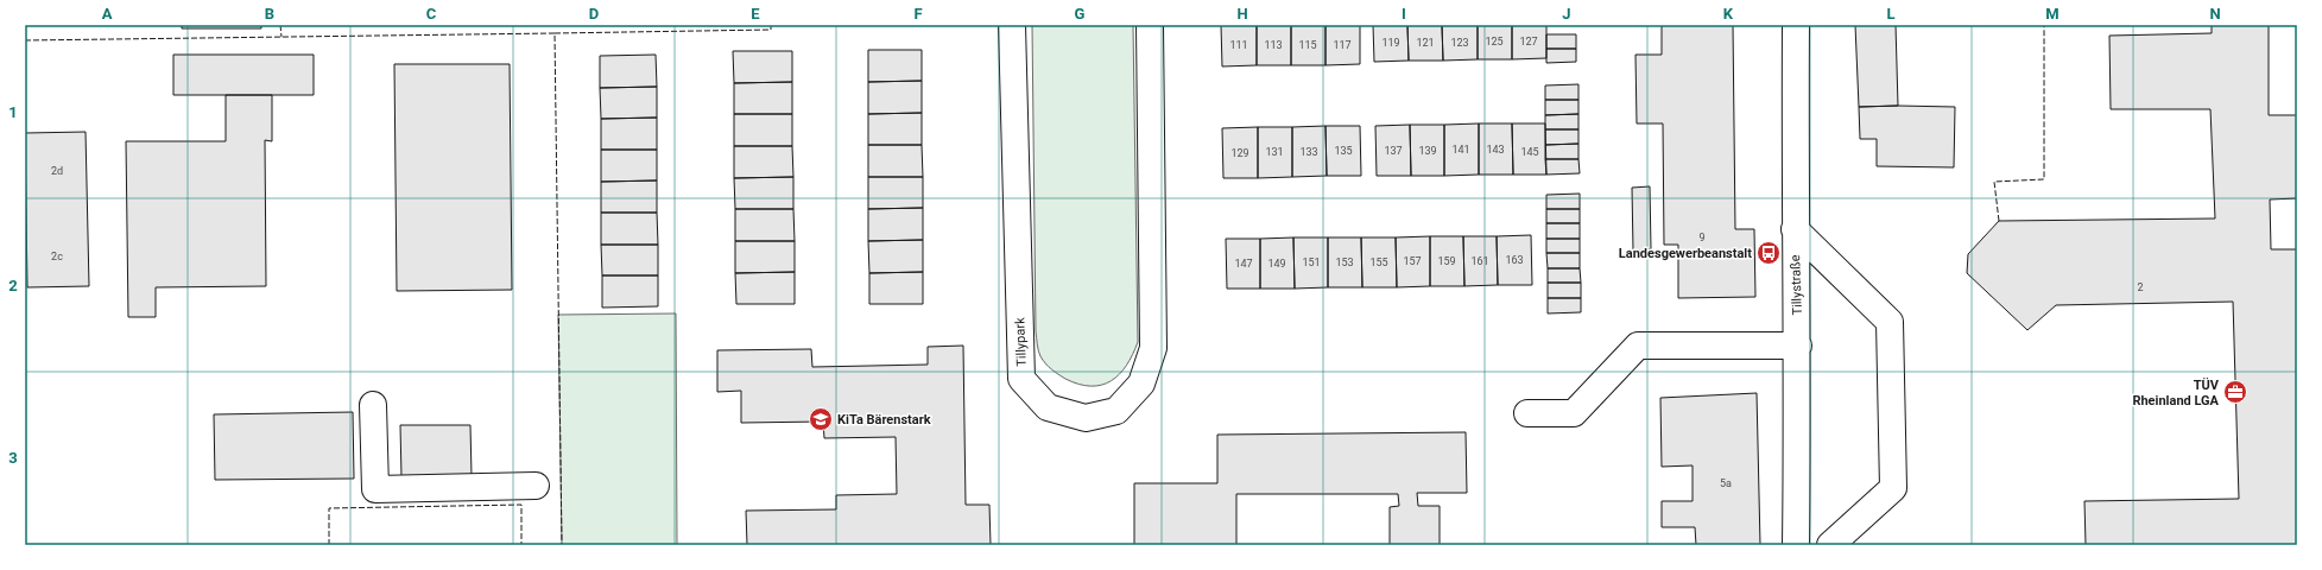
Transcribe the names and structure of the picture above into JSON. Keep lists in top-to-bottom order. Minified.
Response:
{"streets":{"street":["Tillystraße","Tillypark"]},"places":{"bus stop":["Landesgewerbeanstalt"],"office":["TÜV Rheinland LGA"],"school or university":["KiTa Bärenstark"]},"house_numbers":["125","127","119","121","123","111","113","115","117","141","143","135","137","139","131","133","145","129","2d","9","2c","163","157","159","161","151","153","155","147","149","2","5a"],"grid":{"columns":["A","B","C","D","E","F","G","H","I","J","K","L","M","N"],"rows":["1","2","3"]}}
